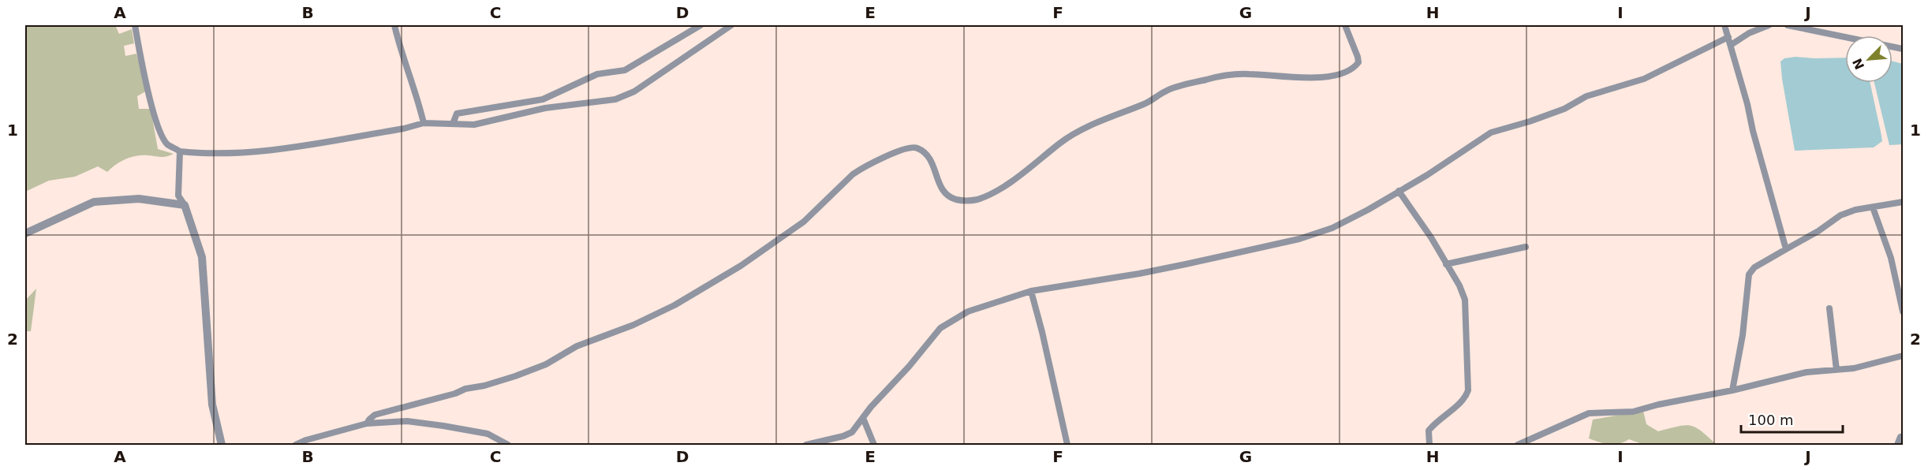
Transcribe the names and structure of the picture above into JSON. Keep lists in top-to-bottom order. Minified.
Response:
{"scale_bar":"100 m","north":"bottom left","grid":{"columns":["A","B","C","D","E","F","G","H","I","J"],"rows":["1","2"]}}
